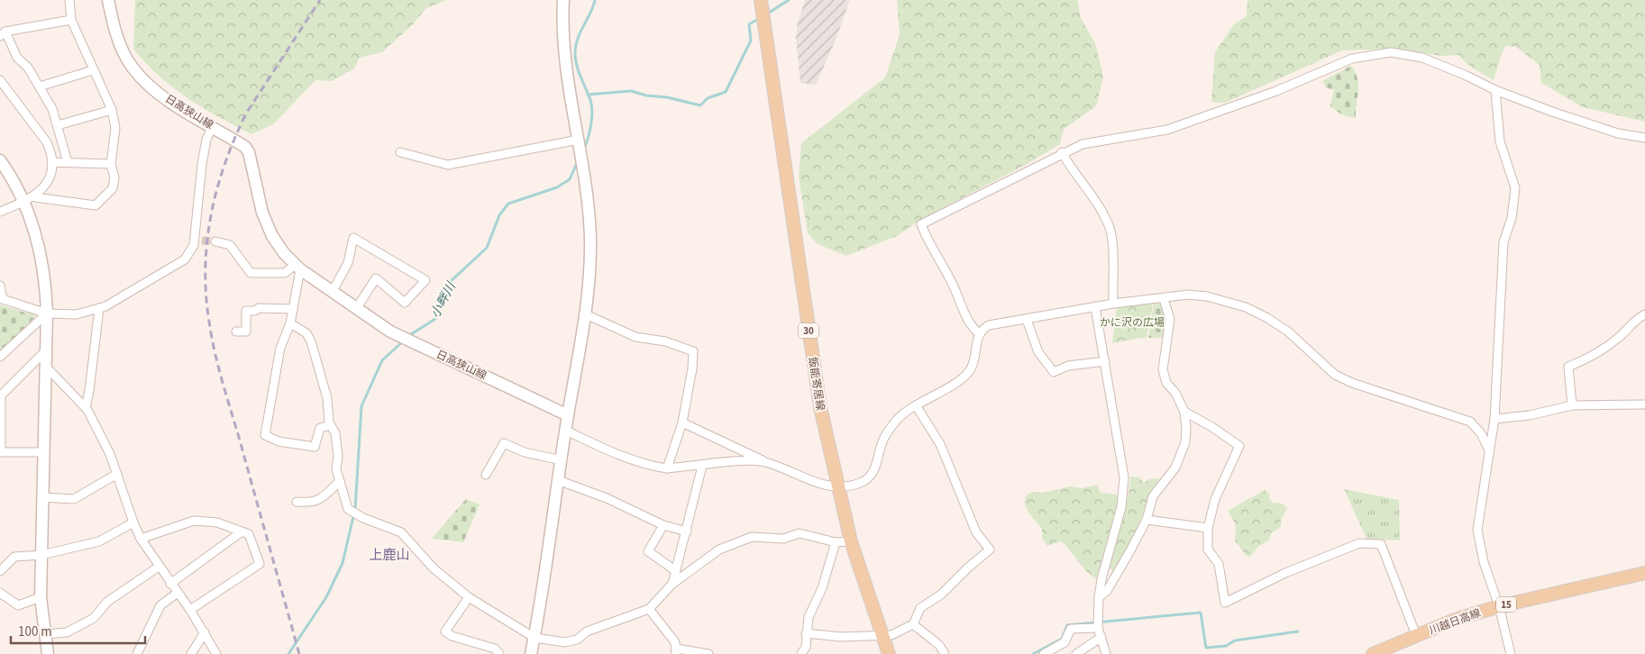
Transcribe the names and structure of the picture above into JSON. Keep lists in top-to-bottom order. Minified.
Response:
{"streets":{"main road":["日高狭山線","30","飯能寄居線","15","川越日高線"]},"districts":["上鹿山"],"water":["小畔川"],"parks":["かに沢の広場"],"scale_bar":"100 m"}
